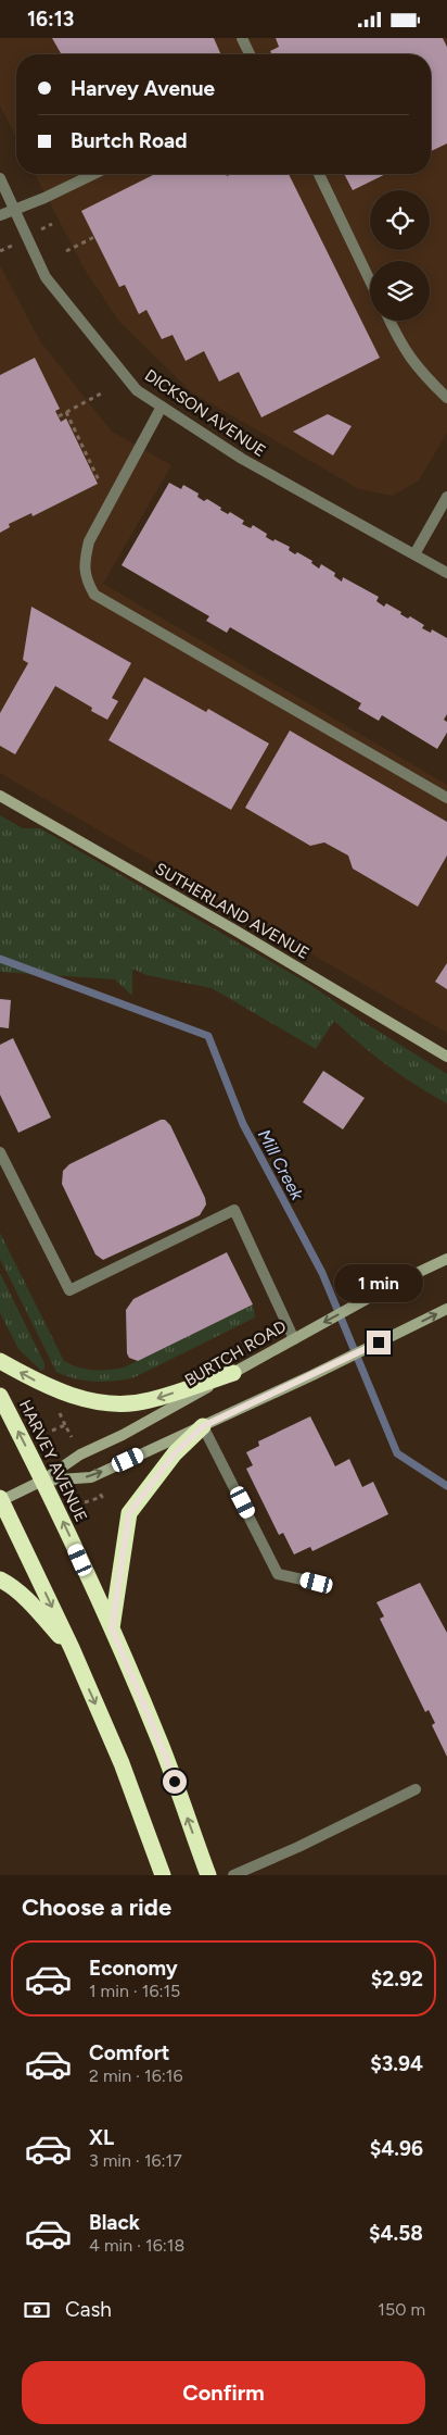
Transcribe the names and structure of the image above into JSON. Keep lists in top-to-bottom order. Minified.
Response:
{"streets":{"highway":["HARVEY AVENUE"],"main road":["SUTHERLAND AVENUE","BURTCH ROAD"],"street":["DICKSON AVENUE"]},"crossings":[["BURTCH ROAD","HARVEY AVENUE"]],"water":["Mill Creek"],"page":{"status":"16:13","banner":["Harvey Avenue","Burtch Road"],"bubble":"1 min","heading":"Choose a ride","list":[{"name":"Economy","note":"1 min · 16:15","value":"$2.92"},{"name":"Comfort","note":"2 min · 16:16","value":"$3.94"},{"name":"XL","note":"3 min · 16:17","value":"$4.96"},{"name":"Black","note":"4 min · 16:18","value":"$4.58"}],"pay":["Cash","150 m"],"buttons":"Confirm"}}
